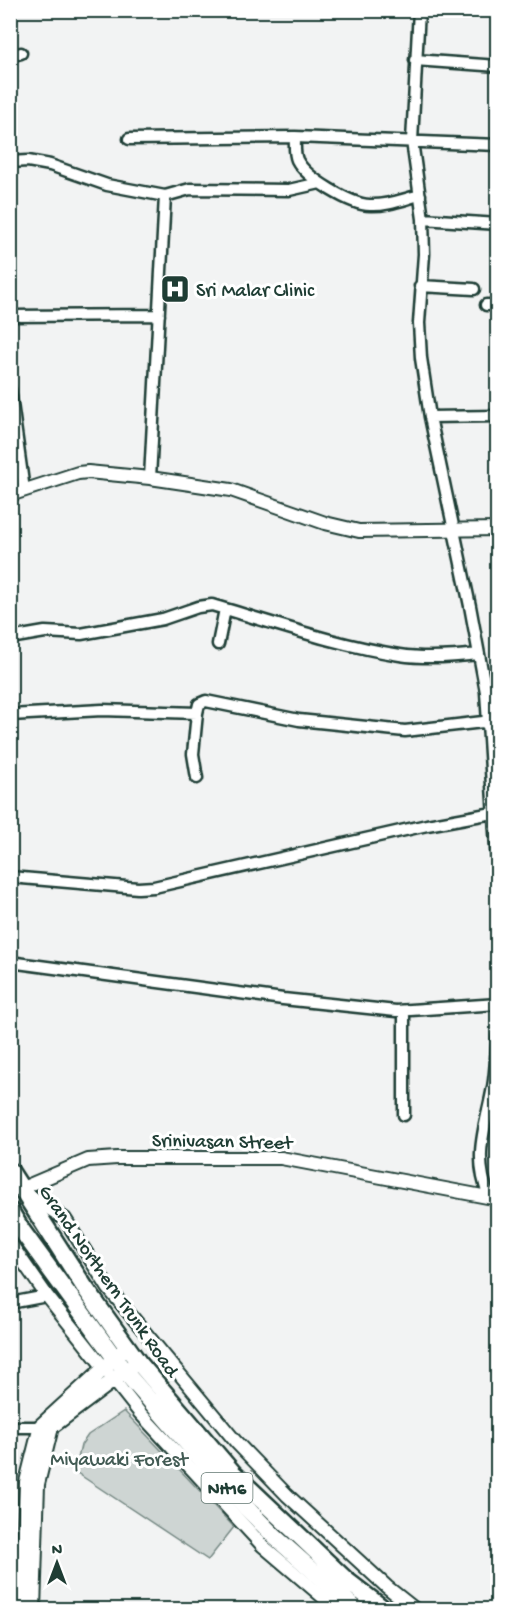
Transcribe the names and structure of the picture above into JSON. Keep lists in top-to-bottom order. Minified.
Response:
{"streets":{"highway":["Grand Northern Trunk Road","NH16"],"street":["Srinivasan Street"]},"crossings":[["Srinivasan Street","Grand Northern Trunk Road"]],"parks":["Miyawaki Forest"],"places":{"hospital":["Sri Malar Clinic"]},"north":"top"}
